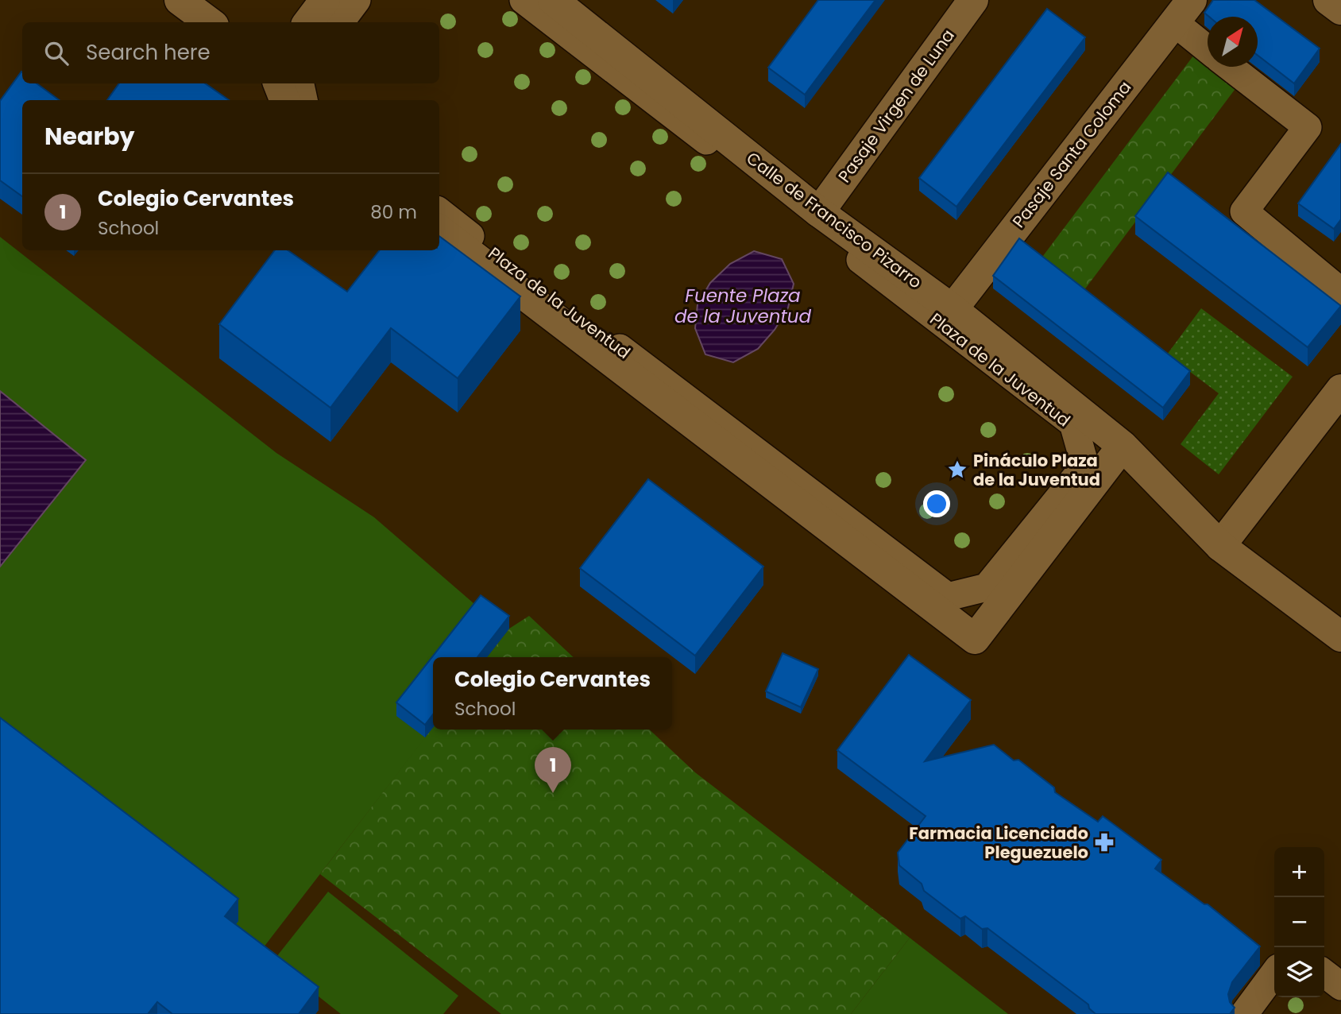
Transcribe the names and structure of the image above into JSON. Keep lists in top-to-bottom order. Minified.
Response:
{"streets":{"street":["Pasaje Virgen de Luna","Pasaje Santa Coloma","Calle de Francisco Pizarro","Plaza de la Juventud"]},"crossings":[["Pasaje Virgen de Luna","Calle de Francisco Pizarro"],["Pasaje Santa Coloma","Calle de Francisco Pizarro"],["Calle de Francisco Pizarro","Plaza de la Juventud"]],"water":["Fuente Plaza de la Juventud"],"places":{"place":["Pináculo Plaza de la Juventud"],"pharmacy":["Farmacia Licenciado Pleguezuelo"]},"north":"top right","page":{"search":"Search here","heading":"Nearby","list":[{"mark":"1","name":"Colegio Cervantes","note":"School","value":"80 m"}],"popup":["Colegio Cervantes","School"],"pins":"1","map_buttons":["+","−"]}}
